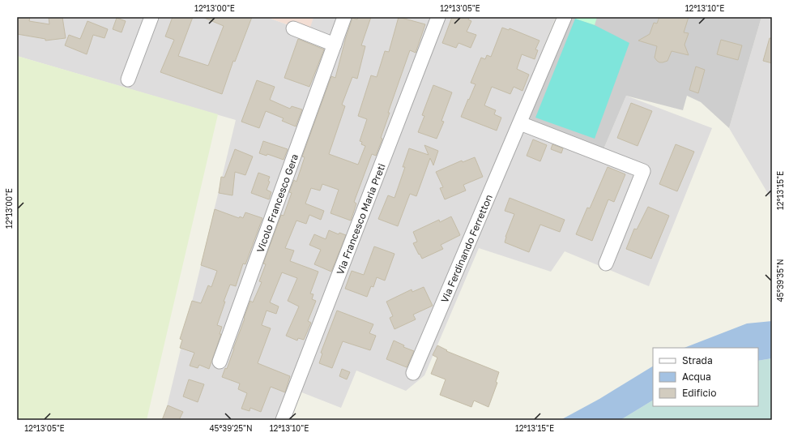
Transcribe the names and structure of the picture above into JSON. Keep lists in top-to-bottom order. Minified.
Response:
{"streets":{"street":["Vicolo Francesco Gera","Via Francesco Maria Preti","Via Ferdinando Ferretton"]},"legend":["Strada","Acqua","Edificio"],"coordinates":["12°13'00\"E","12°13'05\"E","12°13'10\"E","12°13'15\"E","45°39'35\"N","45°39'25\"N"]}
